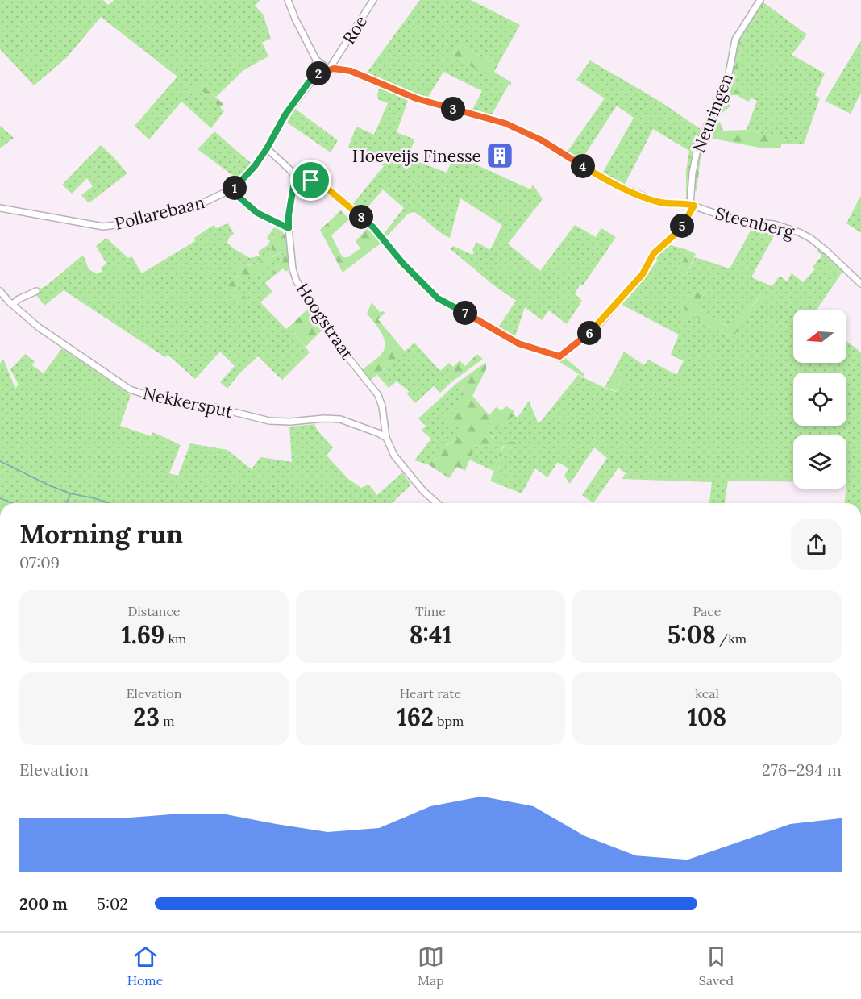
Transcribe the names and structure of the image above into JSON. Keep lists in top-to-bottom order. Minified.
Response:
{"streets":{"street":["Roe","Neuringen","Pollarebaan","Steenberg","Hoogstraat","Nekkersput"]},"crossings":[["Roe","Steenberg"],["Neuringen","Steenberg"],["Hoogstraat","Nekkersput"]],"places":{"building":["Hoeveijs Finesse"]},"north":"left","page":{"pins":["2","3","4","1","8","5","7","6"],"heading":["Morning run","07:09"],"stats":[["Distance","1.69 km"],["Time","8:41"],["Pace","5:08 /km"],["Elevation","23 m"],["Heart rate","162 bpm"],["kcal","108"]],"chart":["Elevation","276–294 m"],"list":[{"name":"200 m","note":"5:02"}],"tabs":["Home","Map","Saved"]}}
